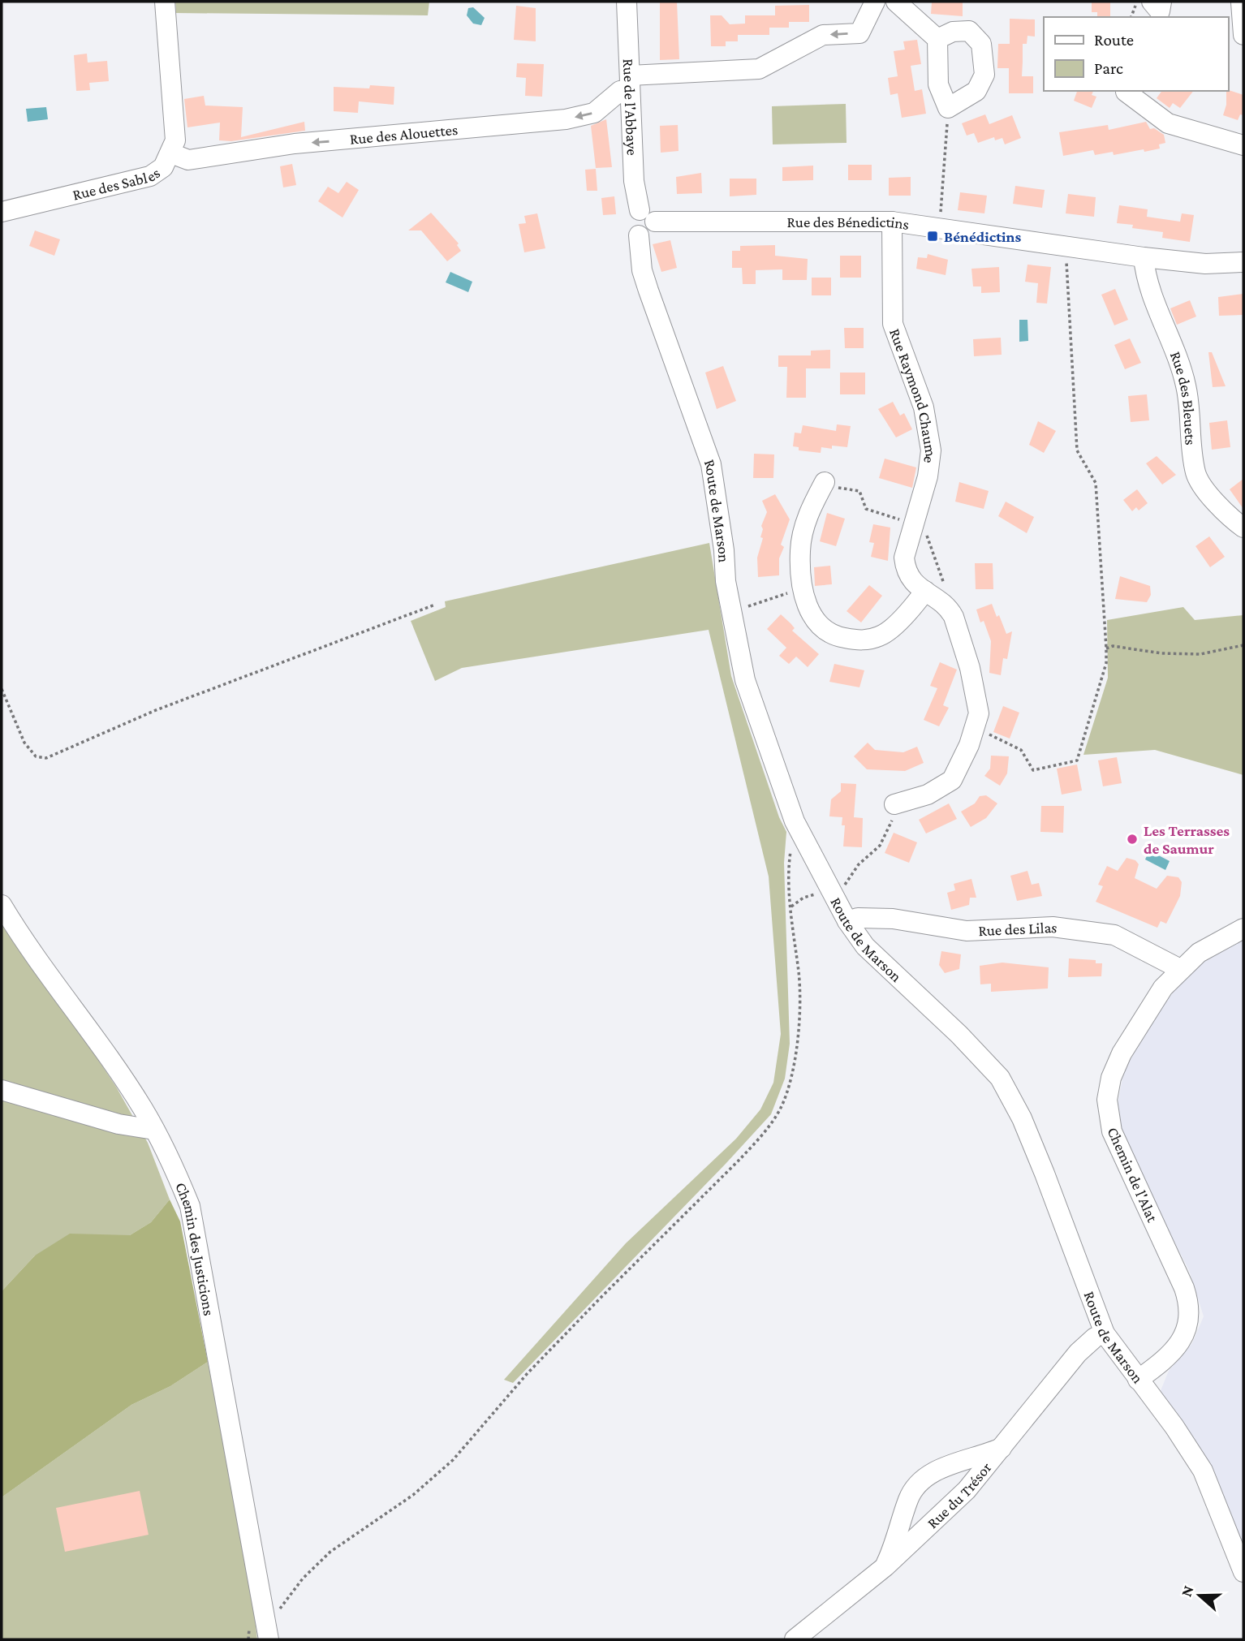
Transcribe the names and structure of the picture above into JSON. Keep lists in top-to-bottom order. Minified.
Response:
{"streets":{"street":["Rue de l'Abbaye","Rue des Alouettes","Rue des Sables","Rue des Bénedictins","Rue Raymond Chaume","Rue des Bleuets","Route de Marson","Rue des Lilas","Chemin de l'Alat","Chemin des Justicions","Rue du Trésor"]},"crossings":[["Rue de l'Abbaye","Rue des Alouettes"],["Rue de l'Abbaye","Rue des Bénedictins"],["Rue de l'Abbaye","Route de Marson"],["Rue des Alouettes","Rue des Sables"],["Rue des Bénedictins","Rue Raymond Chaume"],["Rue des Bénedictins","Rue des Bleuets"],["Rue des Bénedictins","Route de Marson"],["Route de Marson","Rue des Lilas"],["Route de Marson","Chemin de l'Alat"],["Route de Marson","Rue du Trésor"],["Rue des Lilas","Chemin de l'Alat"]],"one_way":["Rue des Alouettes"],"places":{"transit":["Bénédictins"],"other":["Les Terrasses de Saumur"]},"legend":["Route","Parc"],"north":"left"}
